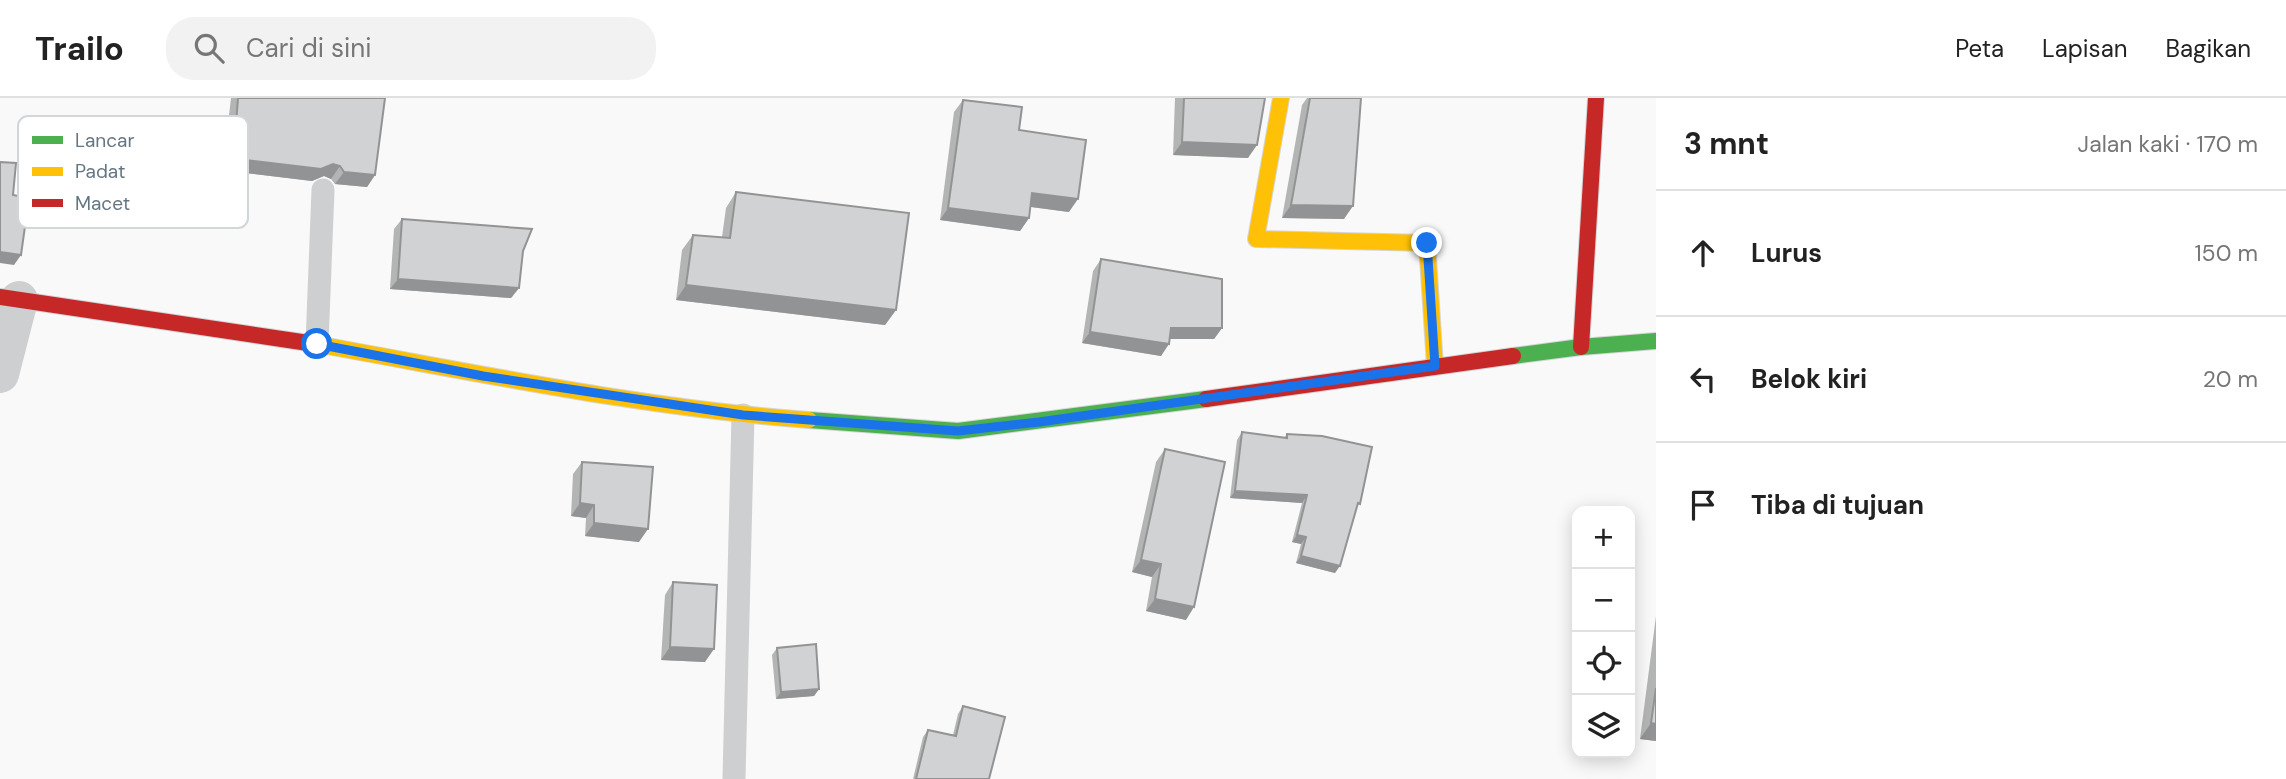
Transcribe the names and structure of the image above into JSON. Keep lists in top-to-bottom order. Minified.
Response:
{"legend":["Lancar","Padat","Macet"],"page":{"header":"Trailo","search":"Cari di sini","nav":["Peta","Lapisan","Bagikan"],"heading":["3 mnt","Jalan kaki · 170 m"],"list":[["Lurus","150 m"],["Belok kiri","20 m"],"Tiba di tujuan"],"map_buttons":["+","−"]}}
